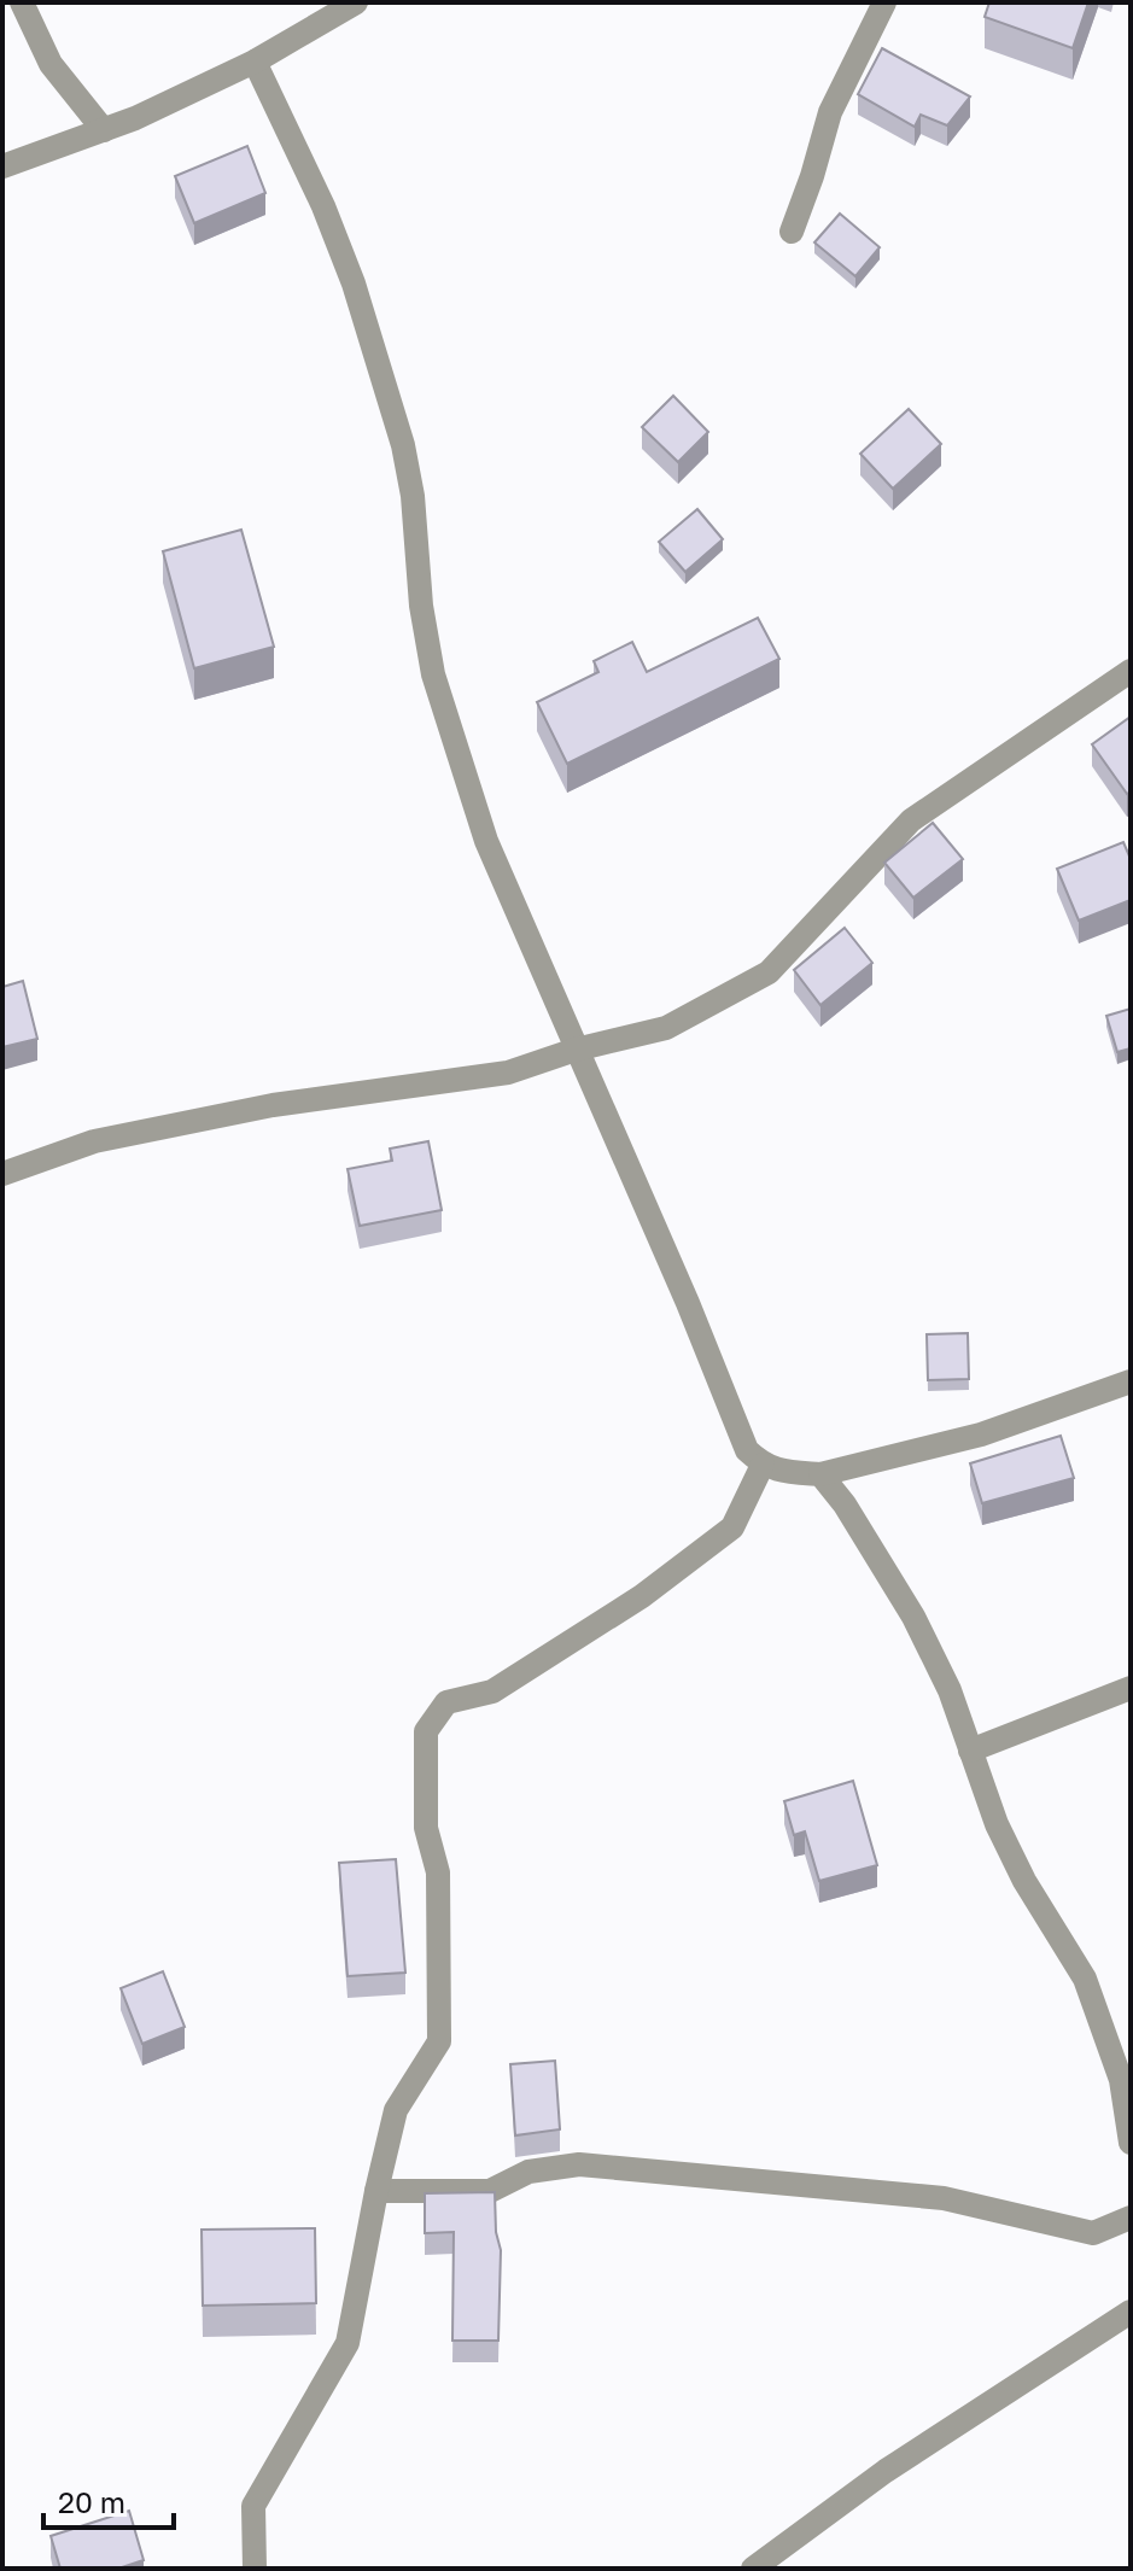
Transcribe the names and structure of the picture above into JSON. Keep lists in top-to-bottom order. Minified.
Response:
{"scale_bar":"20 m"}
